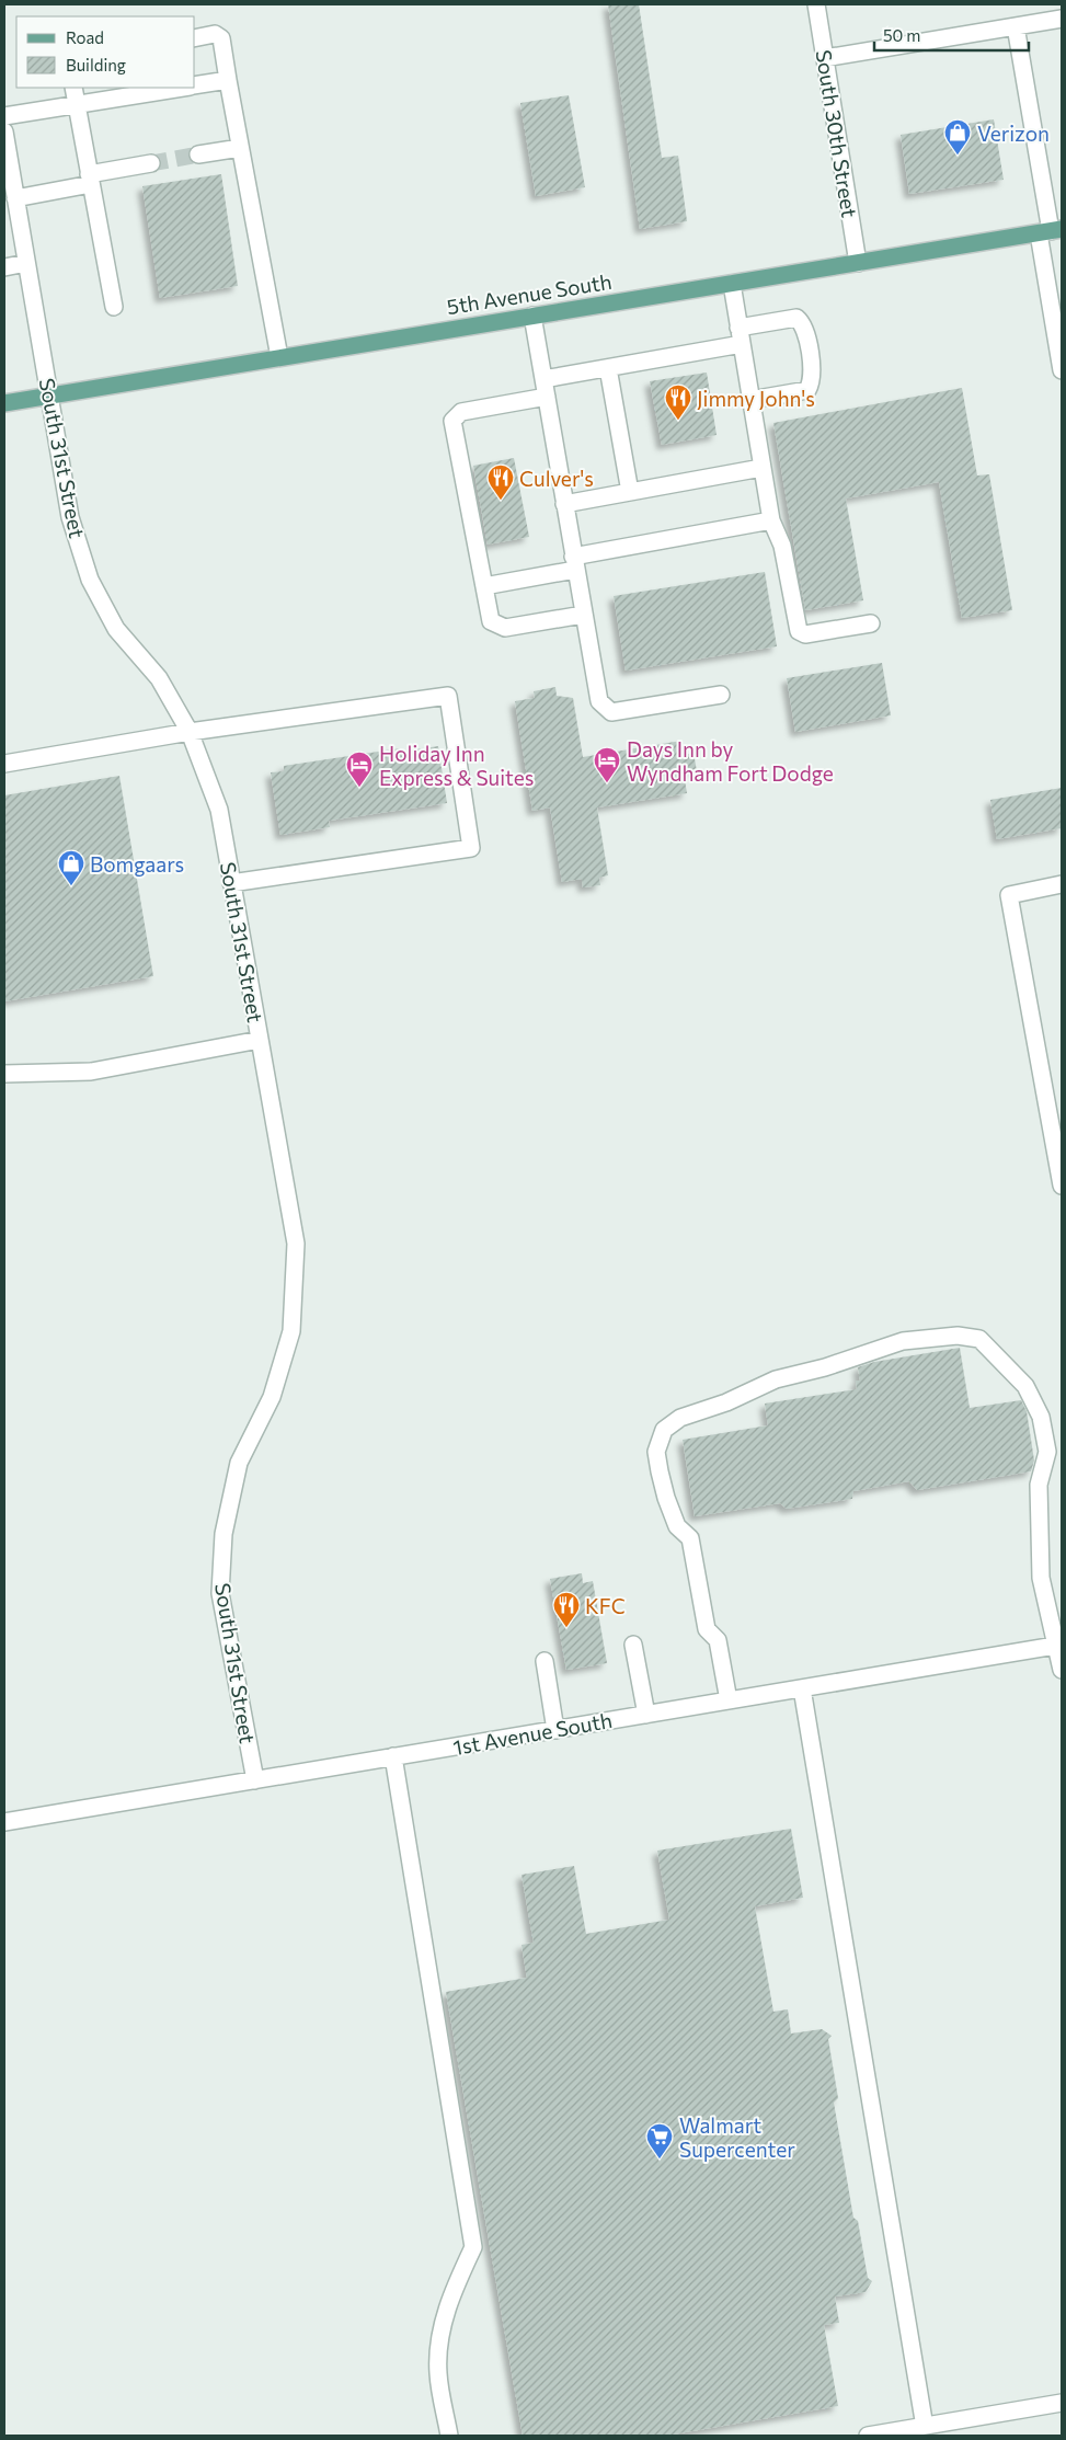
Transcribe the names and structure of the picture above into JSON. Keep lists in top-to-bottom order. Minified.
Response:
{"streets":{"main road":["5th Avenue South"],"street":["South 30th Street","South 31st Street","1st Avenue South"]},"crossings":[["South 30th Street","5th Avenue South"],["5th Avenue South","South 31st Street"],["South 31st Street","1st Avenue South"]],"places":{"shop":["Verizon","Bomgaars"],"restaurant":["Jimmy John's","Culver's","KFC"],"hotel":["Days Inn by Wyndham Fort Dodge","Holiday Inn Express & Suites"],"supermarket":["Walmart Supercenter"]},"legend":["Road","Building"],"scale_bar":"50 m"}
